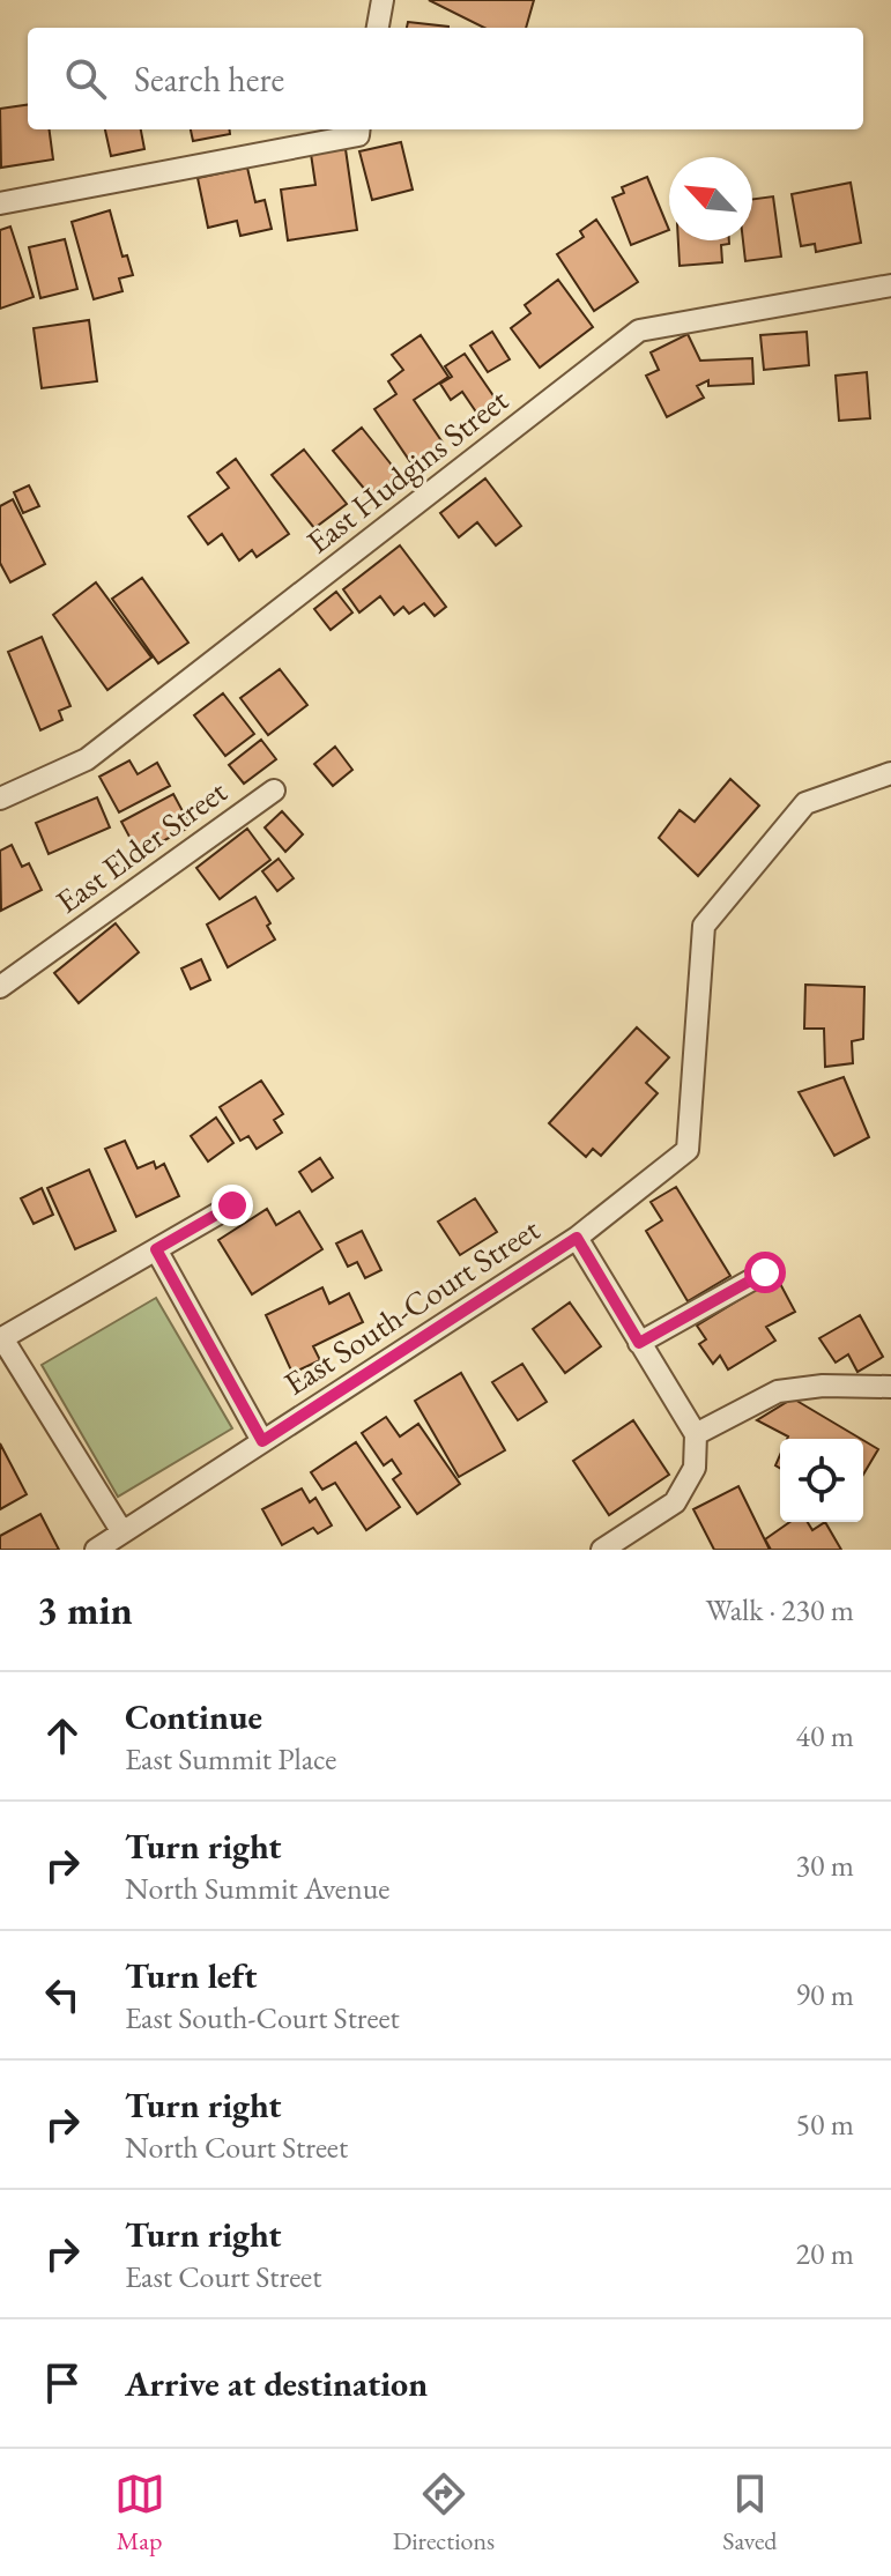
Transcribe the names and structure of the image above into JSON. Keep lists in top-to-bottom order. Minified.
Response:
{"streets":{"street":["East Hudgins Street","East Elder Street","East South-Court Street"]},"north":"top left","page":{"search":"Search here","heading":["3 min","Walk · 230 m"],"list":[["Continue","East Summit Place","40 m"],["Turn right","North Summit Avenue","30 m"],["Turn left","East South-Court Street","90 m"],["Turn right","North Court Street","50 m"],["Turn right","East Court Street","20 m"],"Arrive at destination"],"nav":["Map","Directions","Saved"]}}
